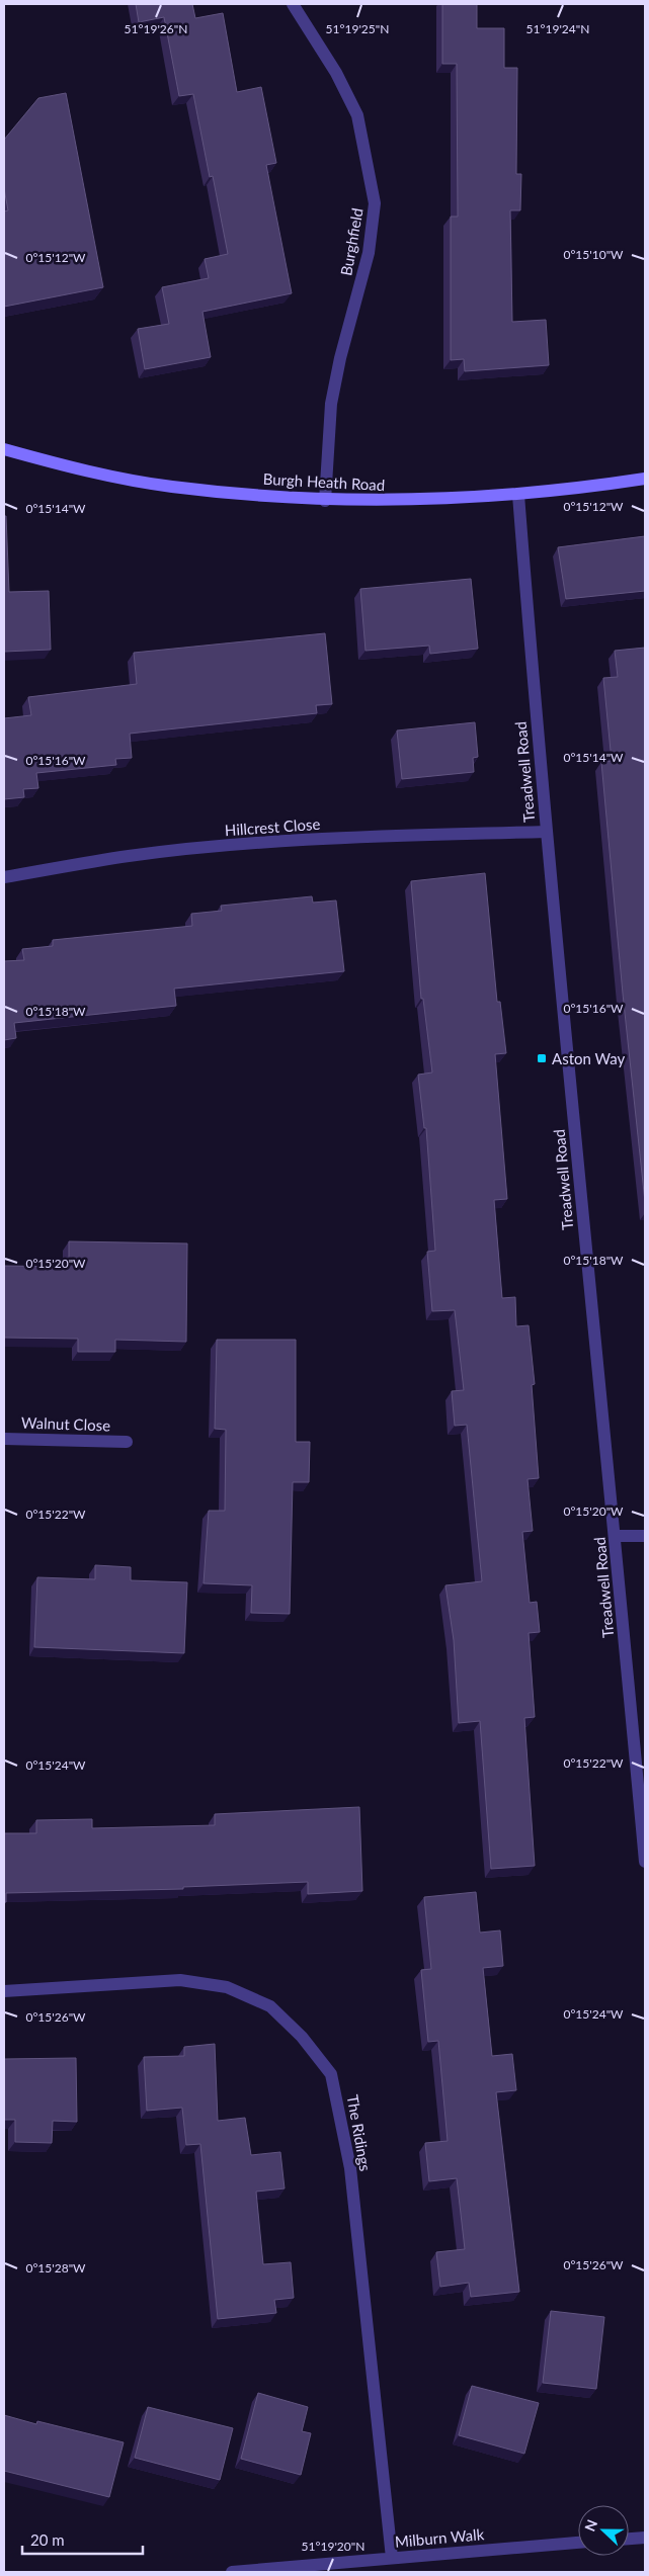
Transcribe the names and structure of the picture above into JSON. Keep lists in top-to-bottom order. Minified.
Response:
{"streets":{"main road":["Burgh Heath Road"],"street":["Burghfield","Treadwell Road","Hillcrest Close","Walnut Close","The Ridings","Milburn Walk"]},"crossings":[["Burghfield","Burgh Heath Road"],["Burgh Heath Road","Treadwell Road"],["Treadwell Road","Hillcrest Close"],["The Ridings","Milburn Walk"]],"places":{"transit":["Aston Way"]},"scale_bar":"20 m","north":"left","coordinates":["51°19'26\"N","51°19'25\"N","51°19'24\"N","0°15'10\"W","0°15'12\"W","0°15'14\"W","0°15'16\"W","0°15'18\"W","0°15'20\"W","0°15'22\"W","0°15'24\"W","0°15'26\"W","0°15'28\"W","51°19'20\"N"]}
